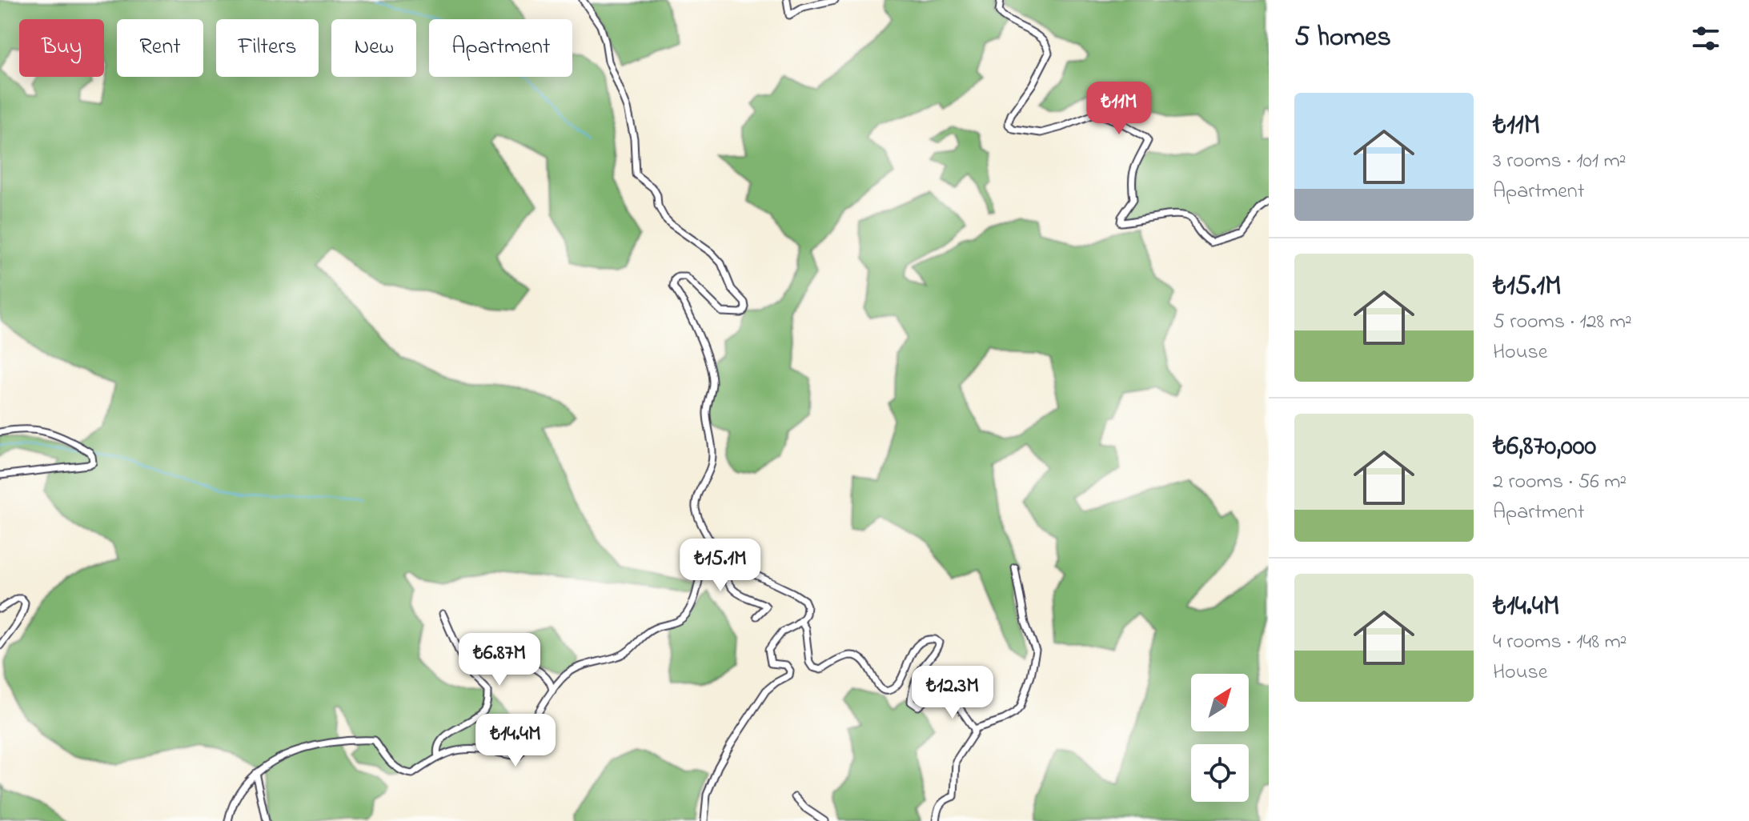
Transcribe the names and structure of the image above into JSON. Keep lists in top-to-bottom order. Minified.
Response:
{"north":"top right","page":{"heading":"5 homes","chip":["Buy","Rent","Filters","New","Apartment"],"list":[{"name":"₺11M","note":"3 rooms · 101 m² · Apartment"},{"name":"₺15.1M","note":"5 rooms · 128 m² · House"},{"name":"₺6,870,000","note":"2 rooms · 56 m² · Apartment"},{"name":"₺14.4M","note":"4 rooms · 148 m² · House"}],"price":["₺11M","₺15.1M","₺6.87M","₺12.3M","₺14.4M"]}}
